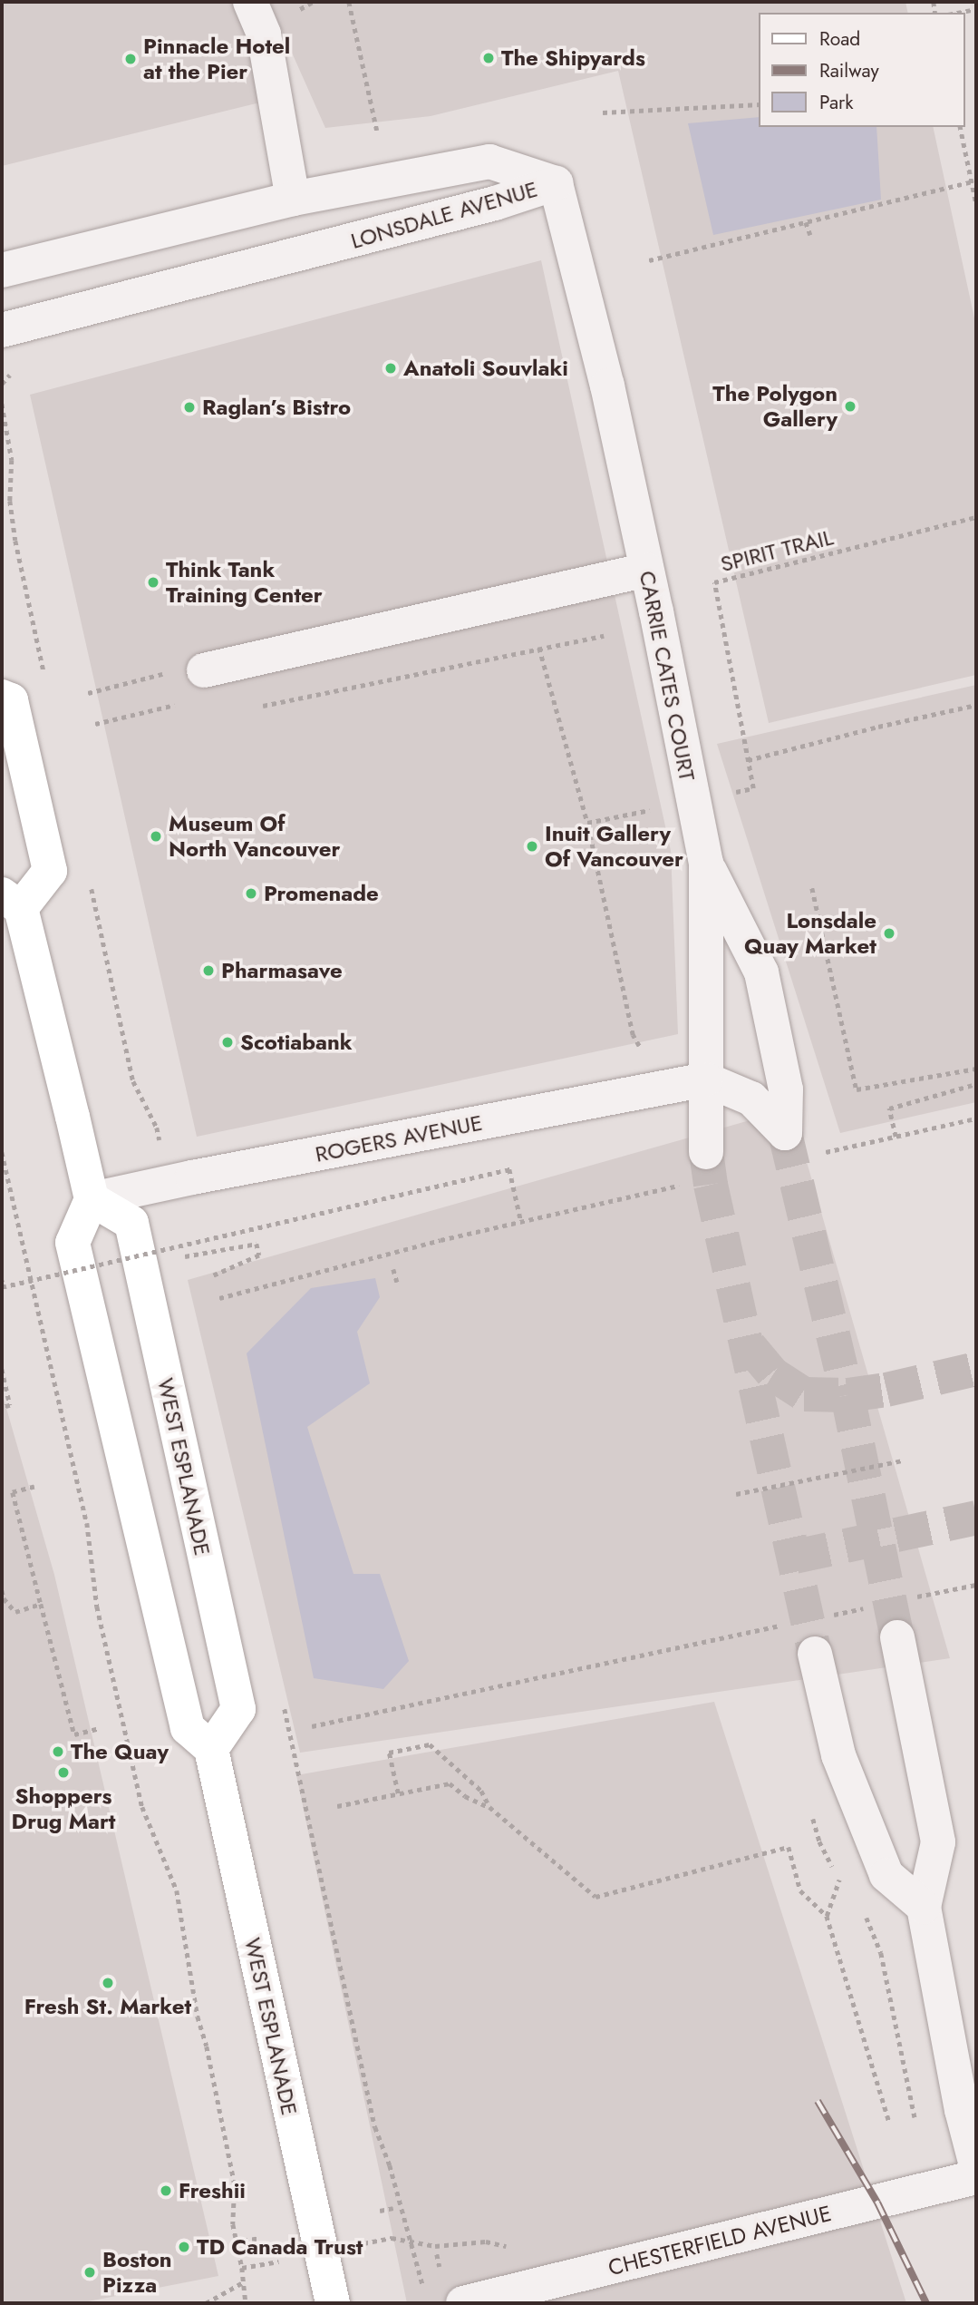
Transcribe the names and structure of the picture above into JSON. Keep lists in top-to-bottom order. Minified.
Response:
{"streets":{"main road":["WEST ESPLANADE"],"street":["LONSDALE AVENUE","CARRIE CATES COURT","ROGERS AVENUE","CHESTERFIELD AVENUE"],"path":["SPIRIT TRAIL"]},"crossings":[["LONSDALE AVENUE","CARRIE CATES COURT"],["CARRIE CATES COURT","ROGERS AVENUE"],["ROGERS AVENUE","WEST ESPLANADE"]],"places":["The Shipyards","Pinnacle Hotel at the Pier","Anatoli Souvlaki","The Polygon Gallery","Raglan’s Bistro","Think Tank Training Center","Museum Of North Vancouver","Inuit Gallery Of Vancouver","Promenade","Lonsdale Quay Market","Pharmasave","Scotiabank","The Quay","Shoppers Drug Mart","Fresh St. Market","Freshii","TD Canada Trust","Boston Pizza"],"legend":["Road","Railway","Park"]}
